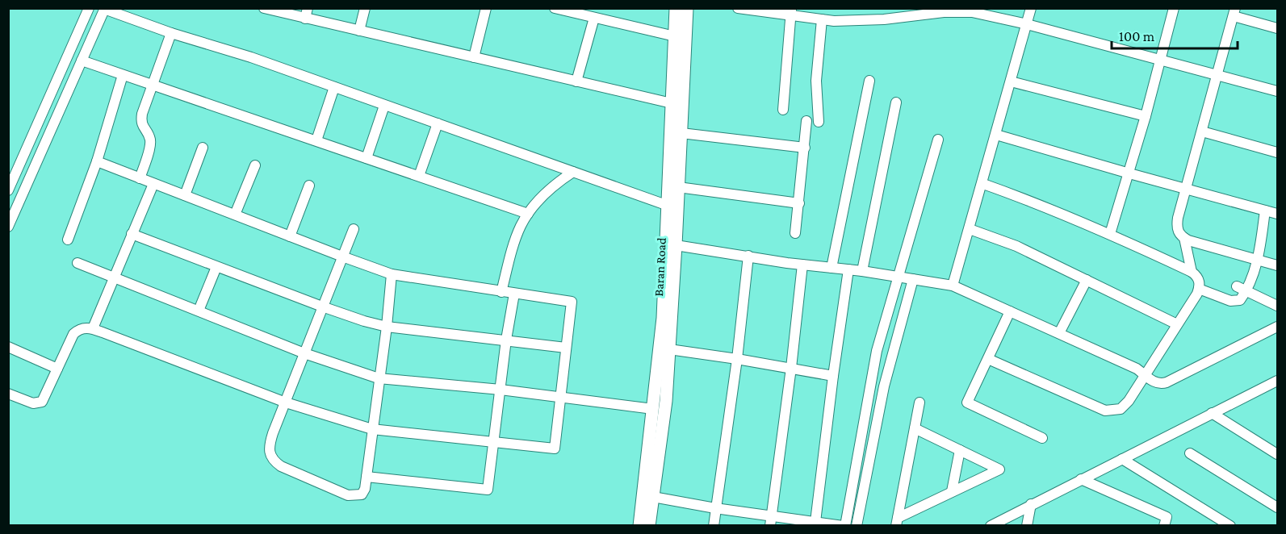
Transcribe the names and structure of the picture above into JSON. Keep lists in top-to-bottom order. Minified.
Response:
{"streets":{"main road":["Baran Road"]},"scale_bar":"100 m"}
